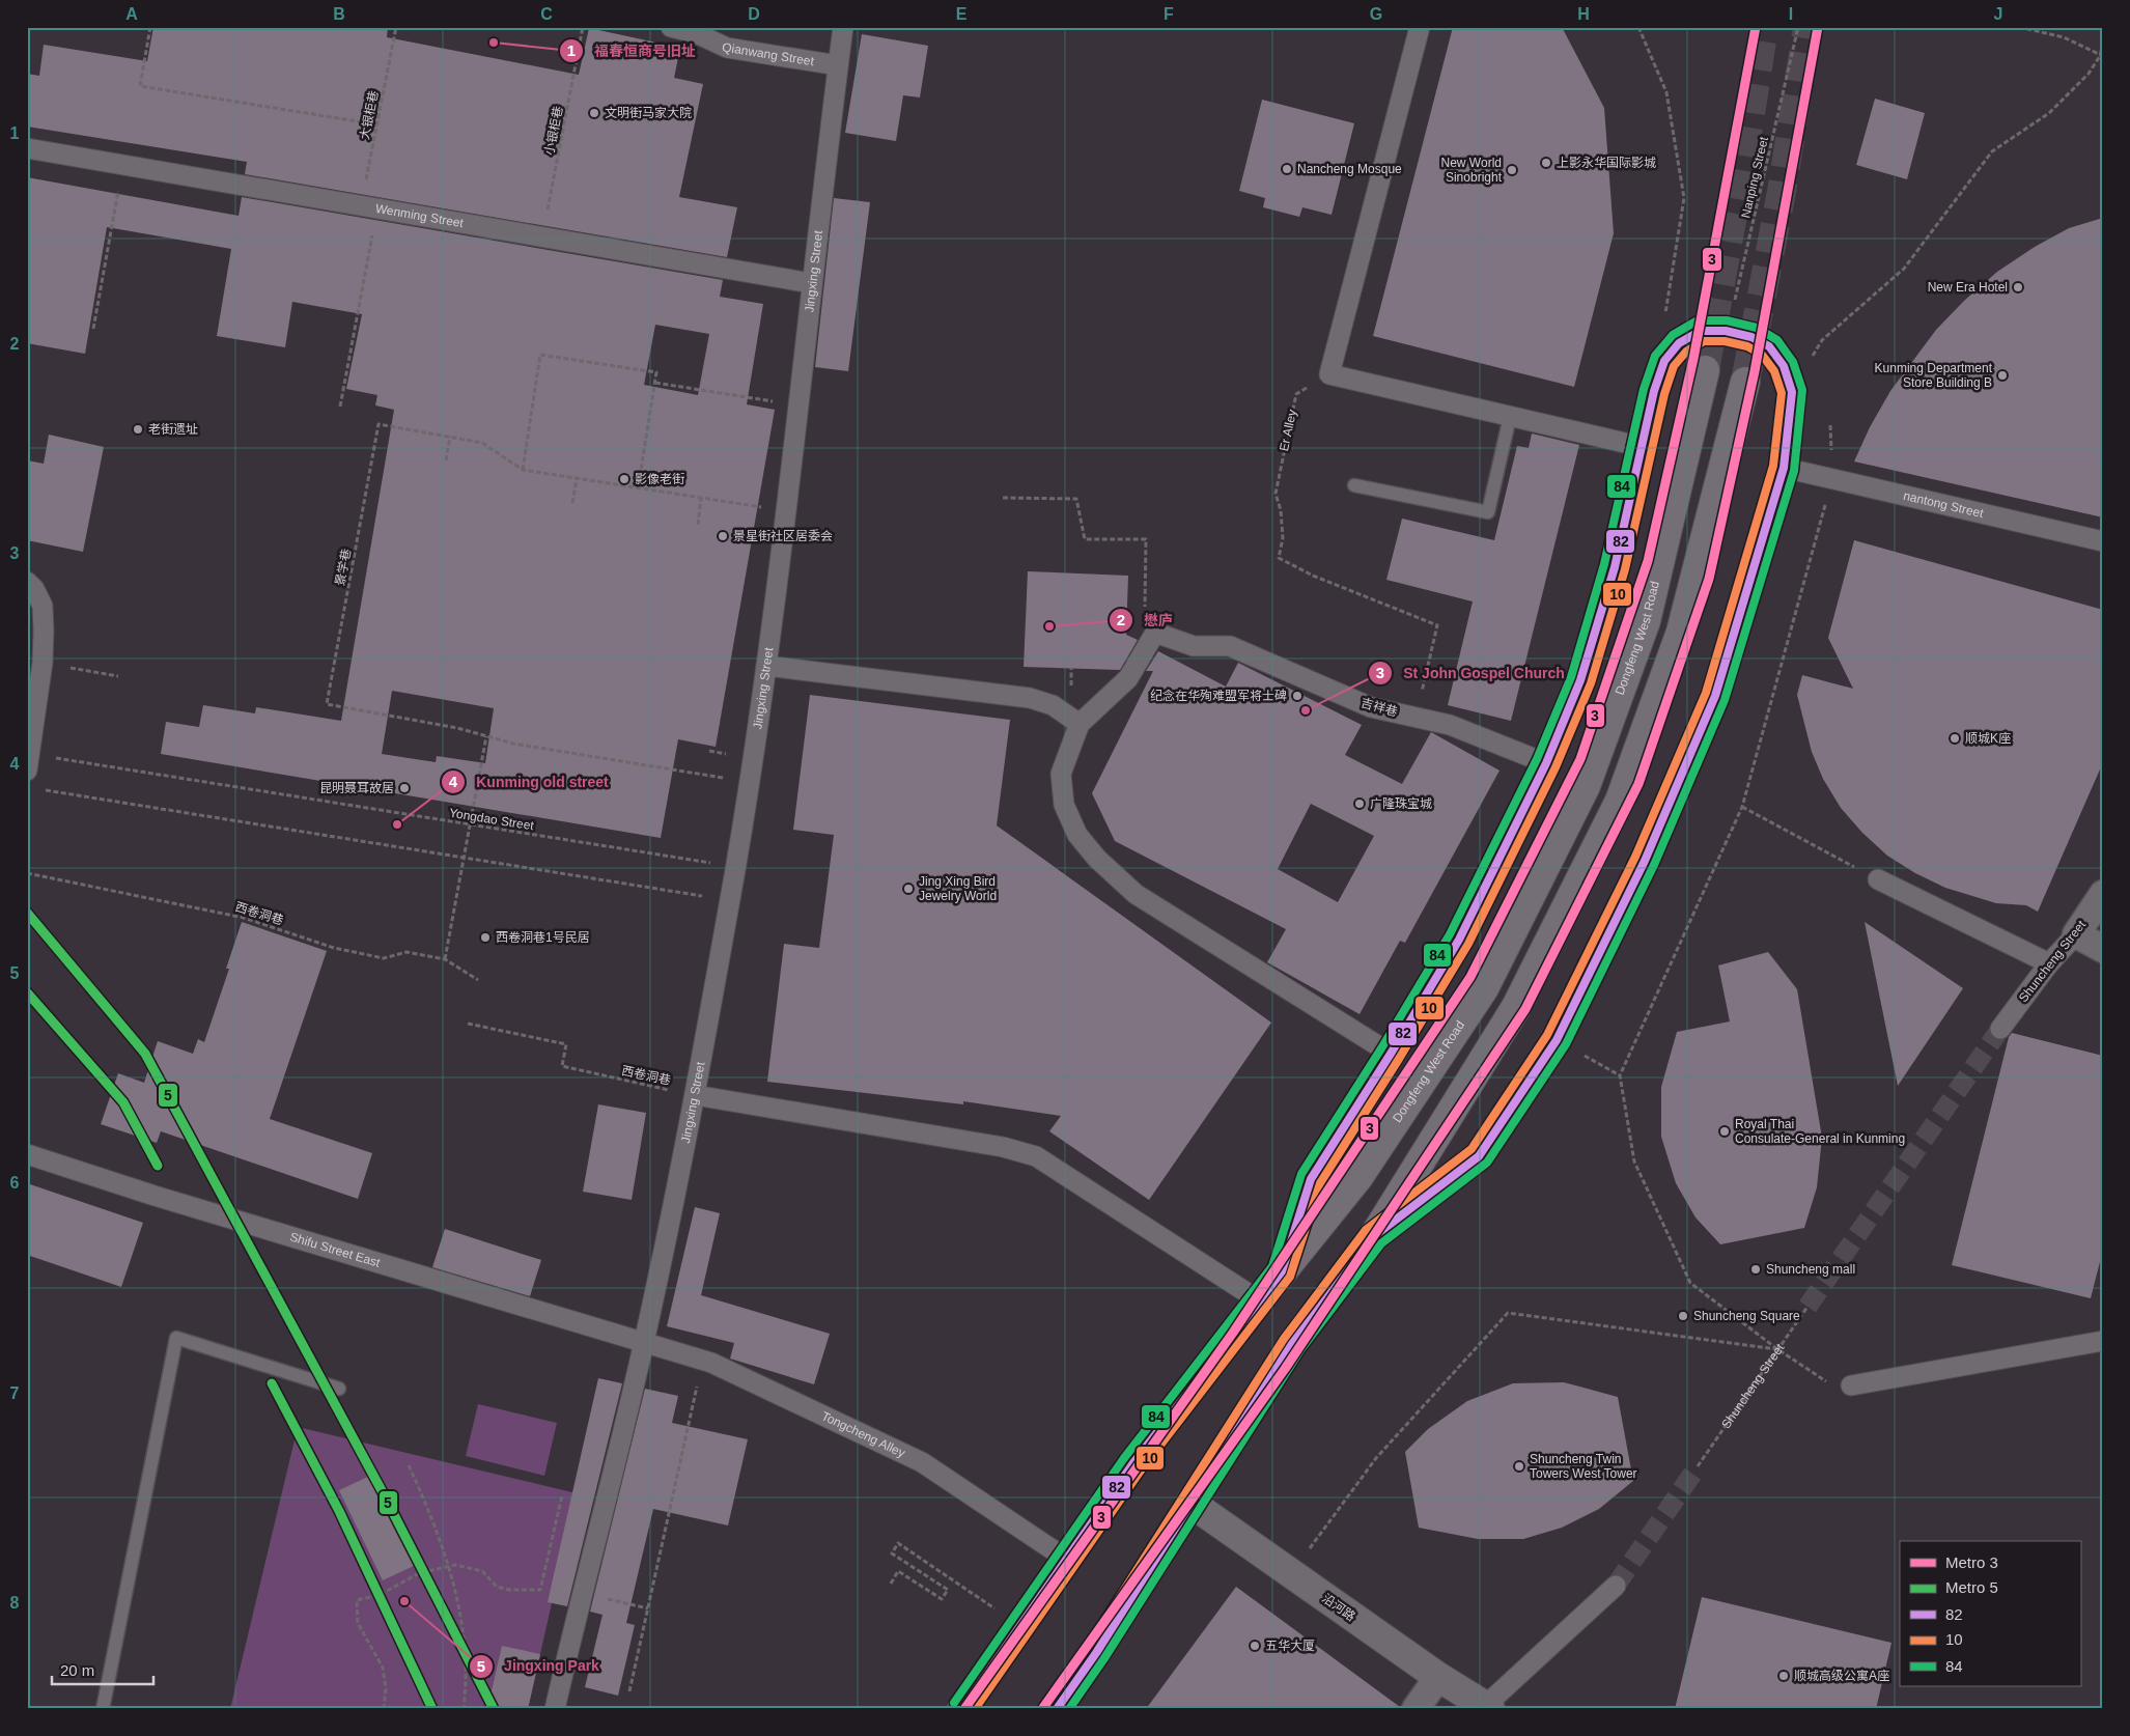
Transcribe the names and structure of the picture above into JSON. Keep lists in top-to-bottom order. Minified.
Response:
{"streets":{"main road":["Dongfeng West Road"],"street":["Qianwang Street","Wenming Street","Jingxing Street","nantong Street","吉祥巷","Shuncheng Street","Shifu Street East","Tongcheng Alley","沿河路"],"path":["大银柜巷","小银柜巷","Nanping Street","Er Alley","景学巷","Yongdao Street","西卷洞巷"]},"crossings":[["Qianwang Street","Jingxing Street"],["大银柜巷","Wenming Street"],["小银柜巷","Wenming Street"],["Wenming Street","Jingxing Street"],["Jingxing Street","景学巷"],["Jingxing Street","Yongdao Street"],["Jingxing Street","西卷洞巷"],["Jingxing Street","Shifu Street East"],["Jingxing Street","Tongcheng Alley"],["Er Alley","吉祥巷"],["Dongfeng West Road","Tongcheng Alley"],["Shifu Street East","Tongcheng Alley"]],"places":["福春恒商号旧址","文明街马家大院","上影永华国际影城","Nancheng Mosque","New World Sinobright","New Era Hotel","Kunming Department Store Building B","老街遗址","影像老街","景星街社区居委会","懋庐","纪念在华殉难盟军将士碑","St John Gospel Church","顺城K座","昆明聂耳故居","广隆珠宝城","Kunming old street","Jing Xing Bird Jewelry World","西卷洞巷1号民居","Royal Thai Consulate-General in Kunming","Shuncheng mall","Shuncheng Square","Shuncheng Twin Towers West Tower","Jingxing Park","五华大厦","顺城高级公寓A座"],"lines":["metro line 3","transit line 84","transit line 82","transit line 10","metro line 5"],"legend":["Metro 3","Metro 5","82","10","84"],"scale_bar":"20 m","grid":{"columns":["A","B","C","D","E","F","G","H","I","J"],"rows":["1","2","3","4","5","6","7","8"]}}
